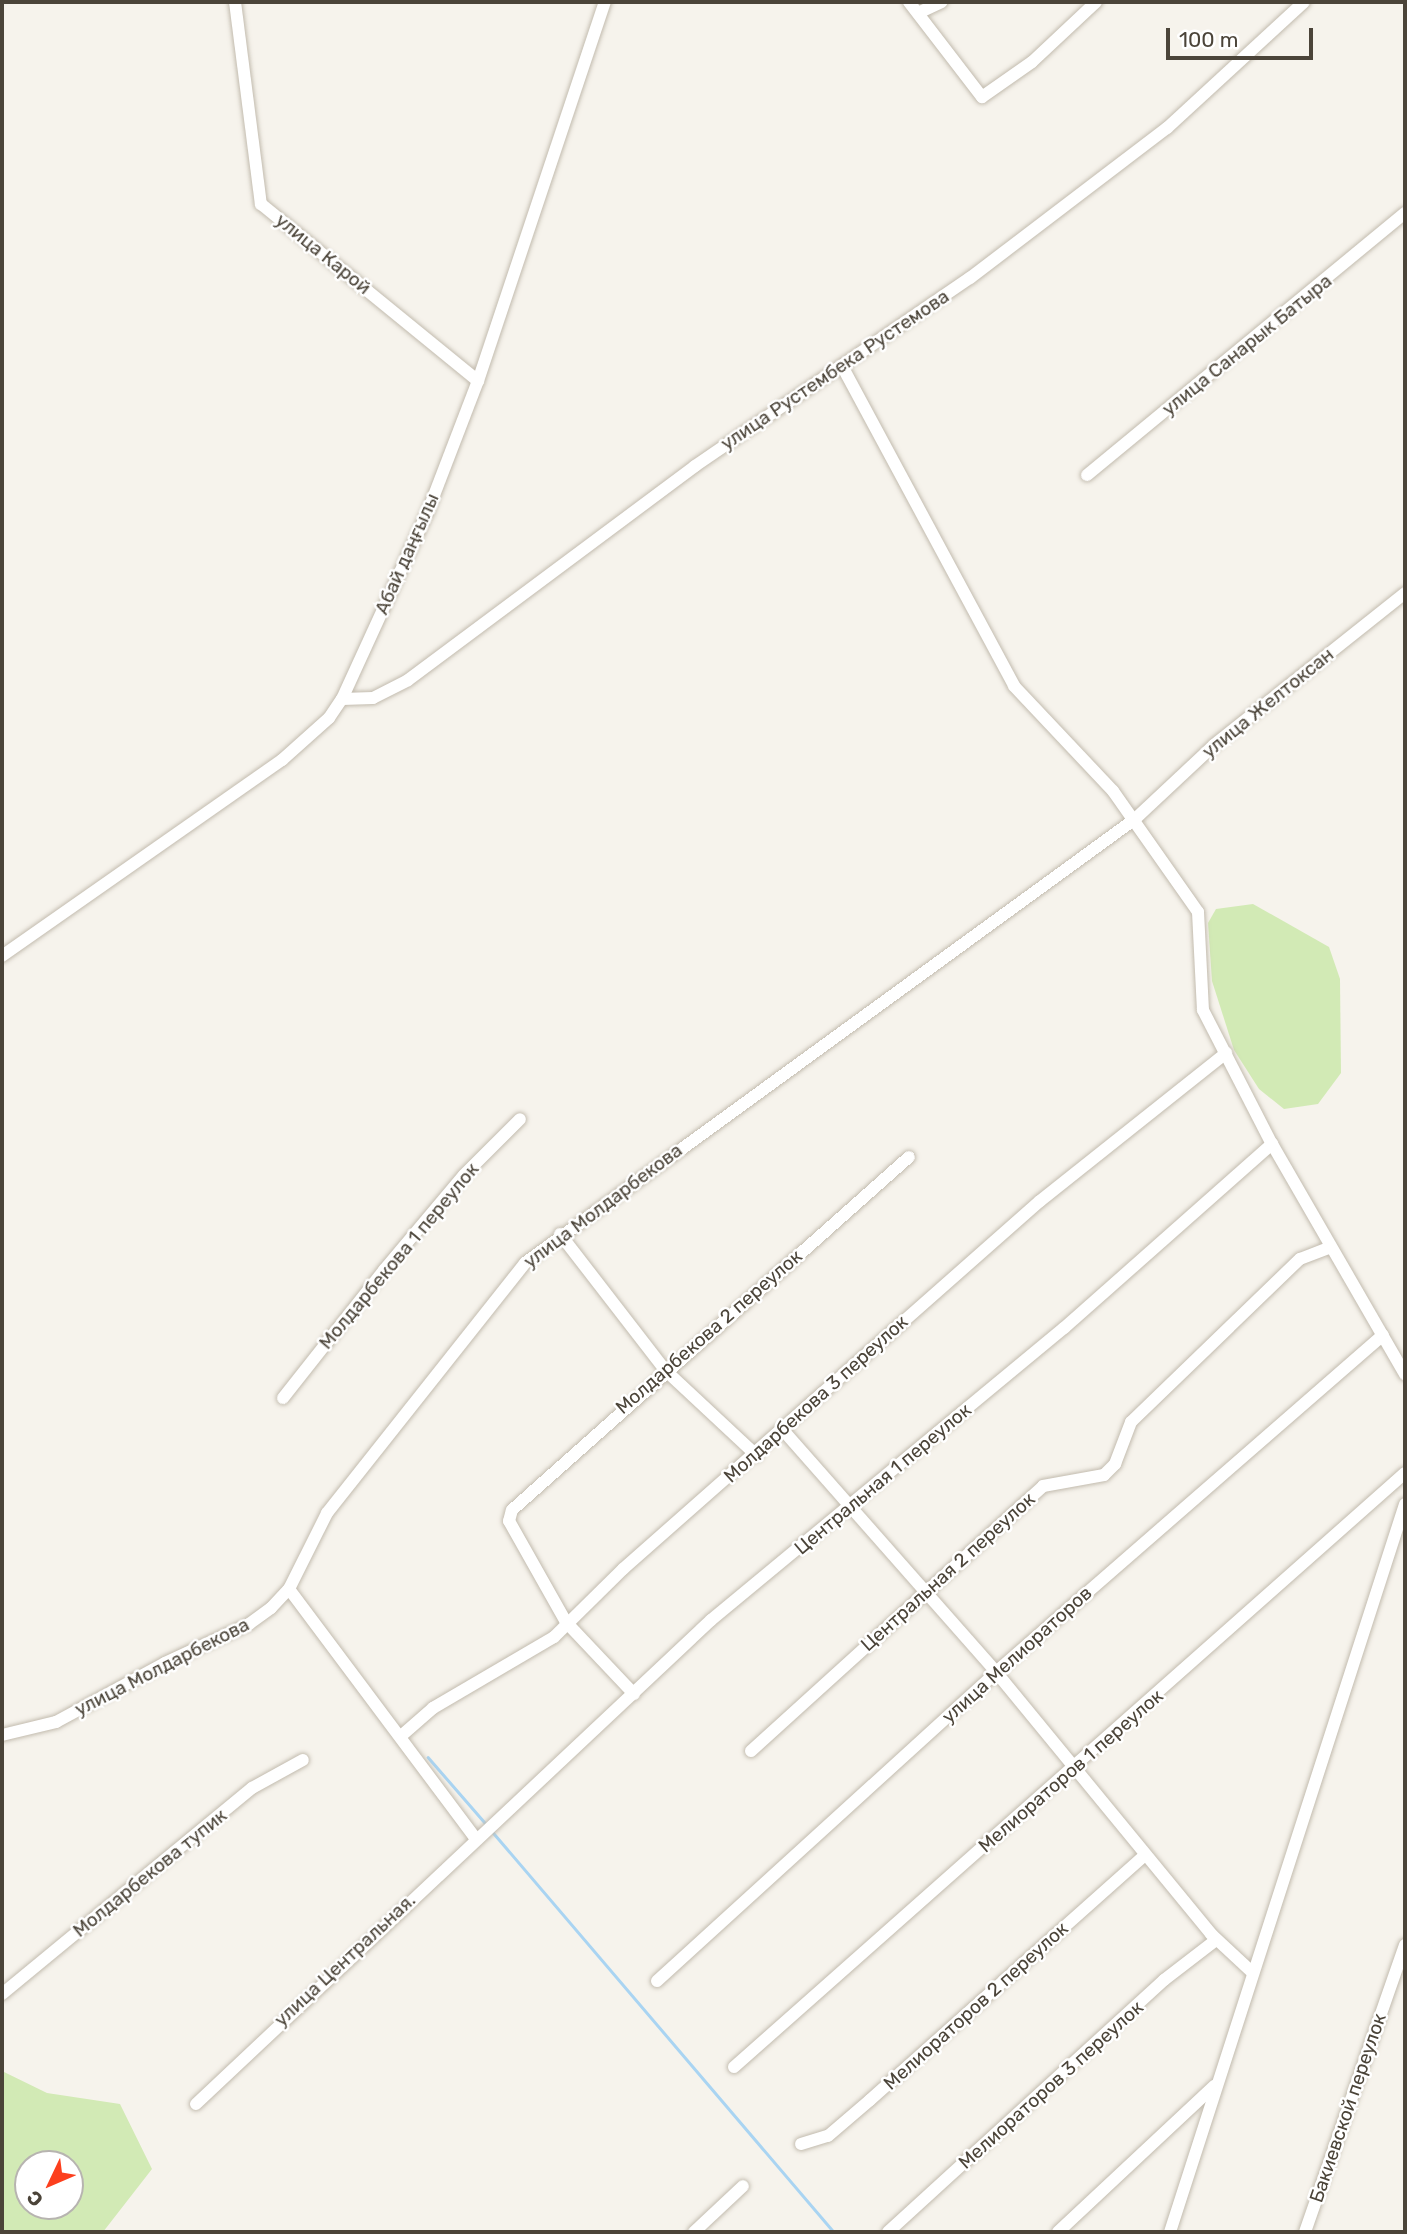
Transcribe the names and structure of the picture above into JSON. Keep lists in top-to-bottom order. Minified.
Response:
{"streets":{"street":["улица Карой","улица Санарык Батыра","улица Рустембека Рустемова","Абай даңғылы","улица Желтоксан","улица Молдарбекова","Молдарбекова 1 переулок","Молдарбекова 2 переулок","Молдарбекова 3 переулок","Центральная 1 переулок","Центральная 2 переулок","улица Мелиораторов","Мелиораторов 1 переулок","Молдарбекова тупик","улица Центральная.","Мелиораторов 2 переулок","Мелиораторов 3 переулок","Бакиевской переулок"]},"crossings":[["улица Карой","Абай даңғылы"],["улица Рустембека Рустемова","Абай даңғылы"],["улица Желтоксан","улица Молдарбекова"],["Молдарбекова 2 переулок","Молдарбекова 3 переулок"],["Центральная 1 переулок","улица Центральная."]],"scale_bar":"100 m","north":"bottom left"}
